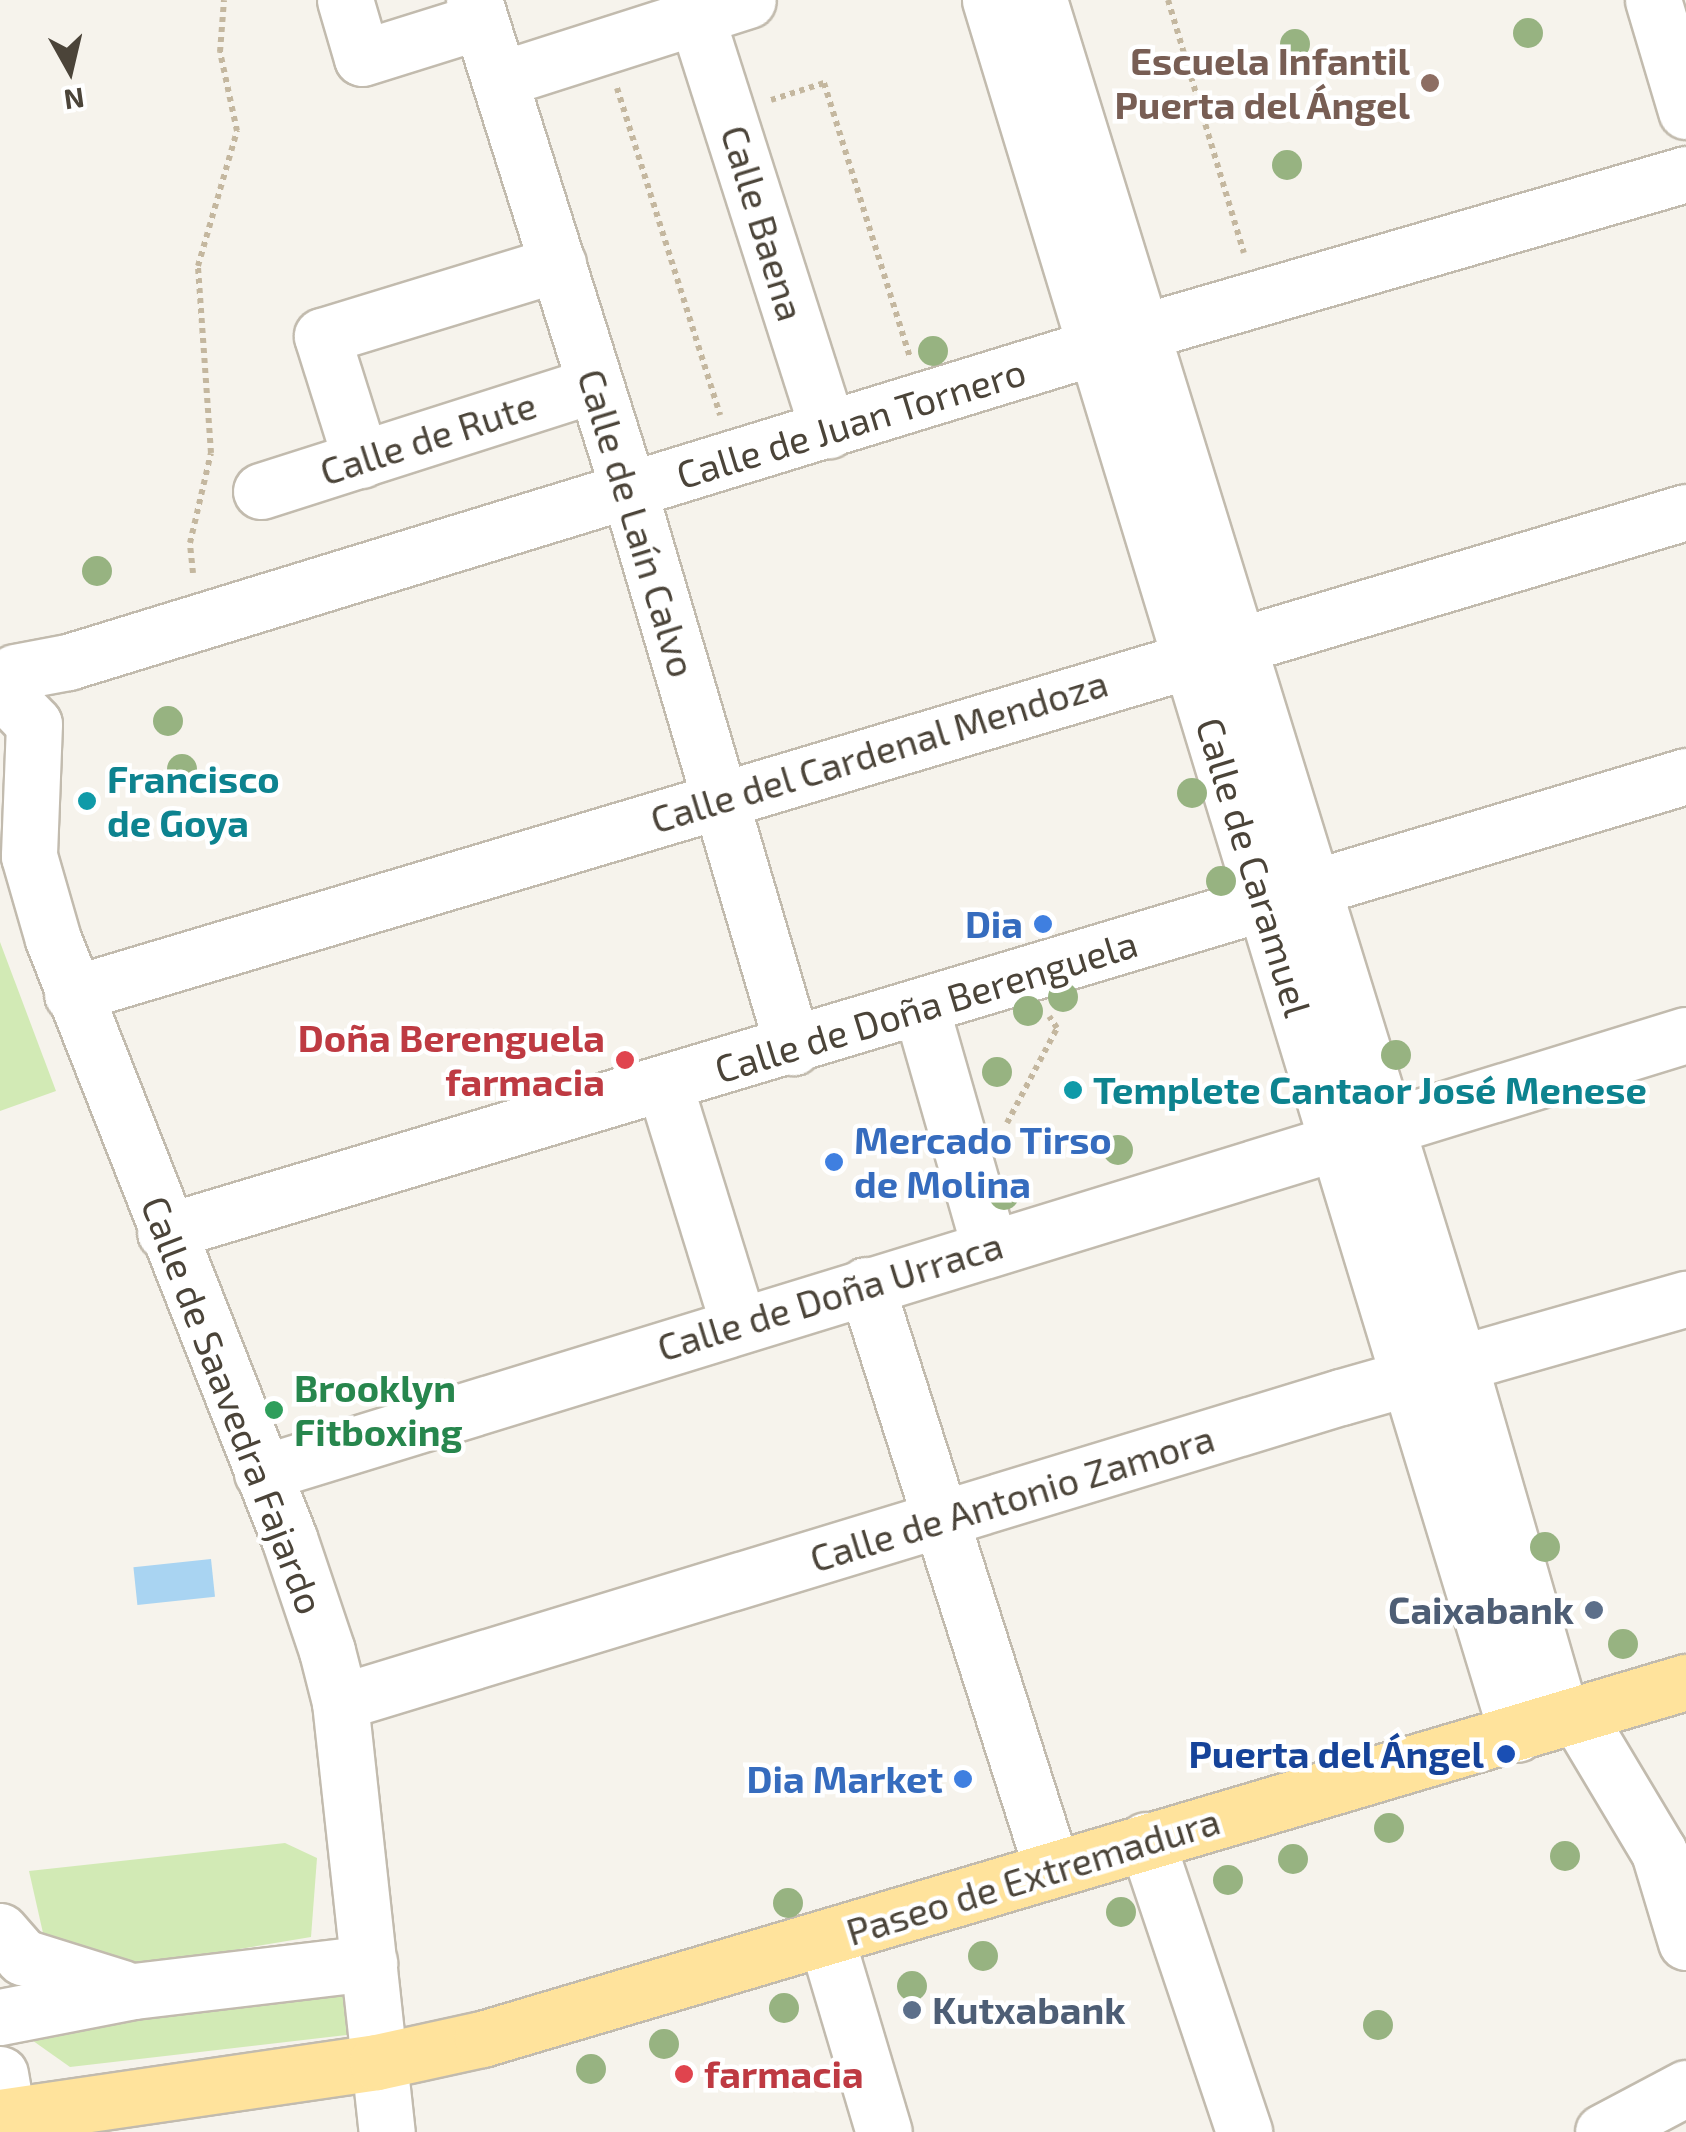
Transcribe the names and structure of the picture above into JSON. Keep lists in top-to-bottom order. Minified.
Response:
{"streets":{"main road":["Paseo de Extremadura"],"street":["Calle Baena","Calle de Juan Tornero","Calle de Rute","Calle de Laín Calvo","Calle del Cardenal Mendoza","Calle de Caramuel","Calle de Doña Berenguela","Calle de Doña Urraca","Calle de Saavedra Fajardo","Calle de Antonio Zamora"]},"crossings":[["Calle Baena","Calle de Juan Tornero"],["Calle de Juan Tornero","Calle de Laín Calvo"],["Calle de Juan Tornero","Calle de Caramuel"],["Calle de Juan Tornero","Calle de Saavedra Fajardo"],["Calle de Rute","Calle de Laín Calvo"],["Calle de Laín Calvo","Calle del Cardenal Mendoza"],["Calle de Laín Calvo","Calle de Doña Berenguela"],["Calle del Cardenal Mendoza","Calle de Caramuel"],["Calle del Cardenal Mendoza","Calle de Saavedra Fajardo"],["Calle de Caramuel","Calle de Doña Berenguela"],["Calle de Caramuel","Calle de Doña Urraca"],["Calle de Caramuel","Calle de Antonio Zamora"],["Calle de Caramuel","Paseo de Extremadura"],["Calle de Doña Berenguela","Calle de Saavedra Fajardo"],["Calle de Doña Urraca","Calle de Saavedra Fajardo"],["Calle de Saavedra Fajardo","Calle de Antonio Zamora"],["Calle de Saavedra Fajardo","Paseo de Extremadura"]],"places":["Escuela Infantil Puerta del Ángel","Francisco de Goya","Dia","Doña Berenguela farmacia","Templete Cantaor José Menese","Mercado Tirso de Molina","Brooklyn Fitboxing","Caixabank","Puerta del Ángel","Dia Market","Kutxabank","farmacia"],"north":"bottom"}
